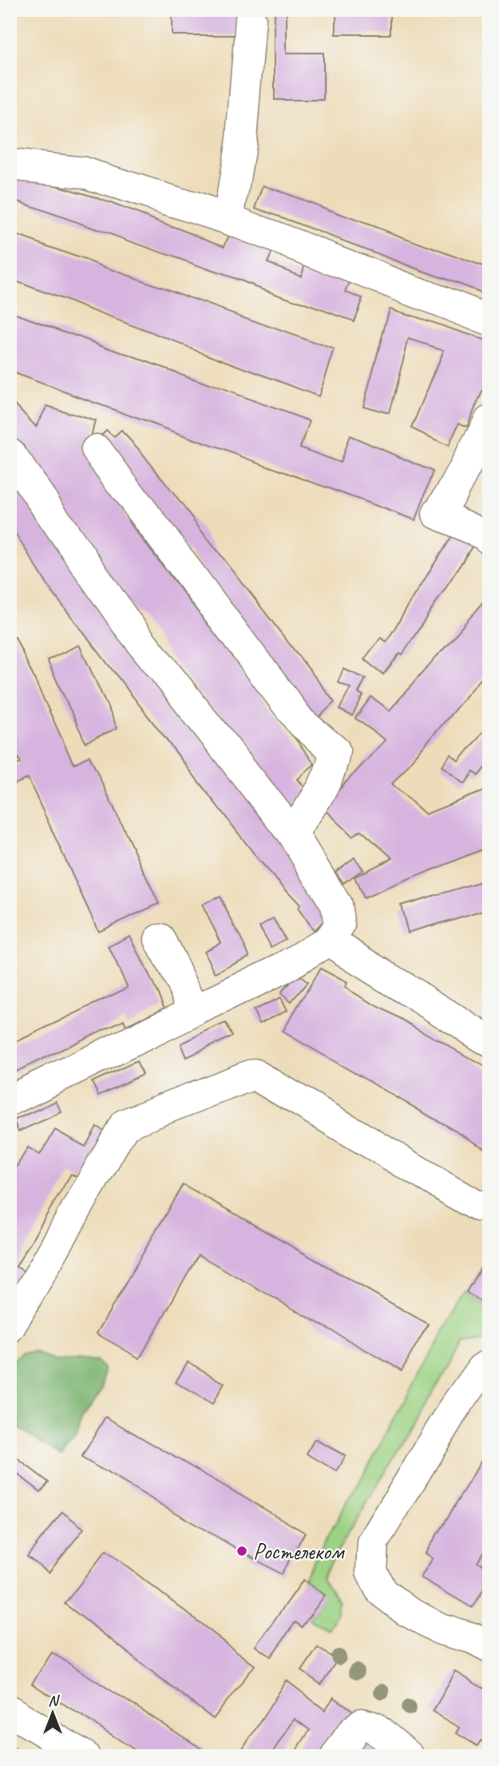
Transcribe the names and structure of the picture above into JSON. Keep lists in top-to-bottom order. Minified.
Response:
{"places":["Ростелеком"],"north":"top"}
